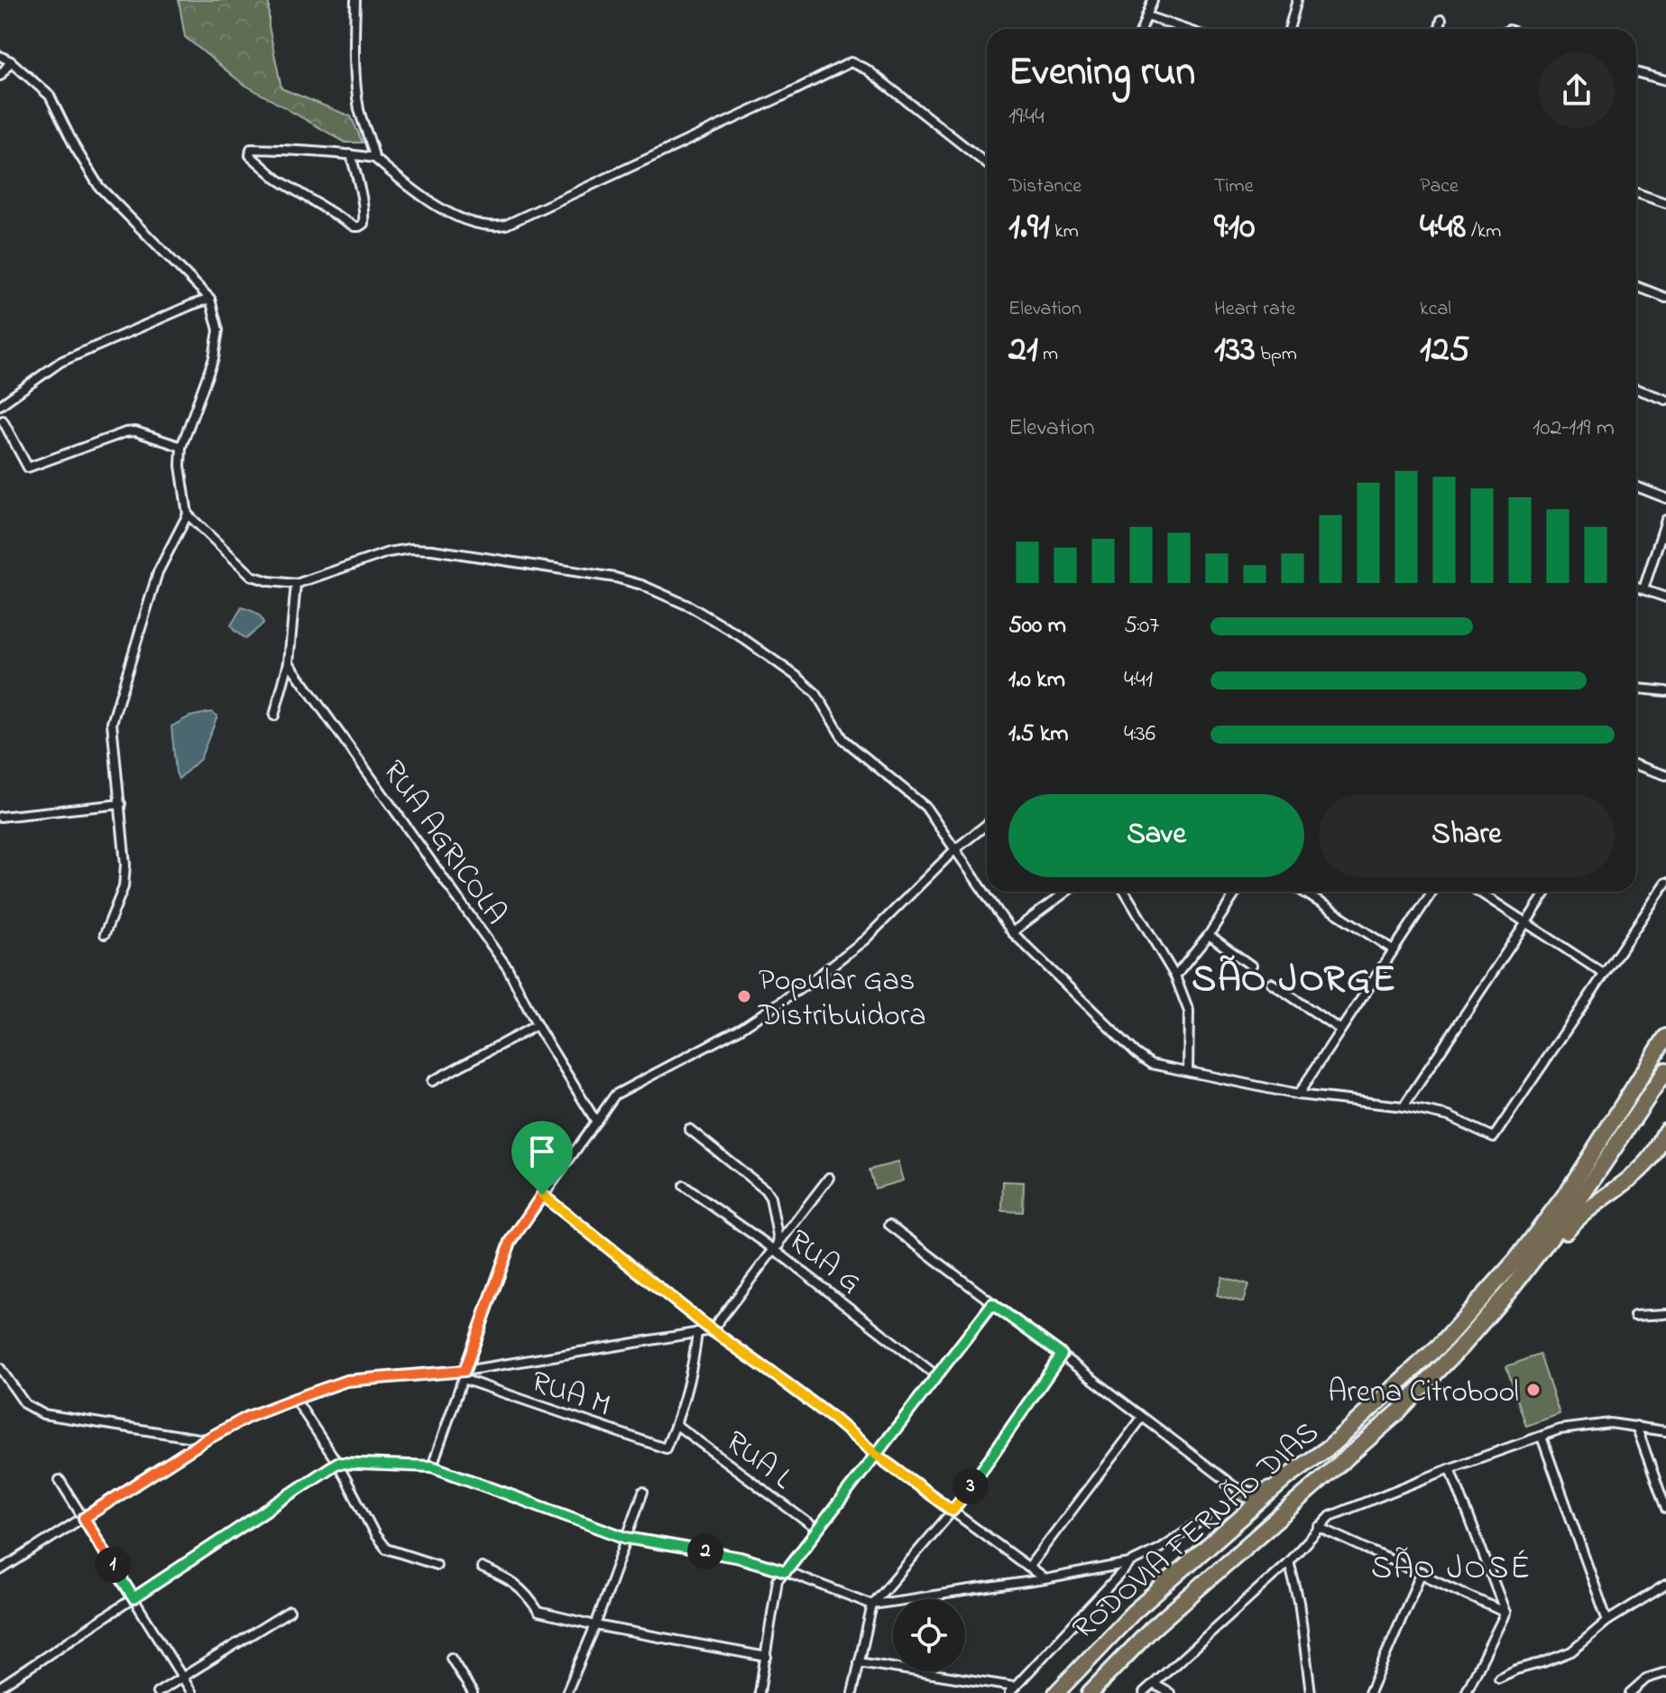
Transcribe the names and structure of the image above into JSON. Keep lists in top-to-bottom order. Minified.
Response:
{"streets":{"highway":["RODOVIA FERNÃO DIAS"],"street":["RUA AGRICOLA","RUA G","RUA M","RUA L"]},"crossings":[["RUA M","RUA L"]],"districts":["SÃO JORGE","SÃO JOSÉ"],"places":["Popular Gas Distribuidora","Arena Citrobool"],"page":{"heading":["Evening run","19:44"],"stats":[["Distance","1.91 km"],["Time","9:10"],["Pace","4:48 /km"],["Elevation","21 m"],["Heart rate","133 bpm"],["kcal","125"]],"chart":["Elevation","102–119 m"],"list":[{"name":"500 m","note":"5:07"},{"name":"1.0 km","note":"4:41"},{"name":"1.5 km","note":"4:36"}],"buttons":["Save","Share"],"pins":["3","2","1"]}}
